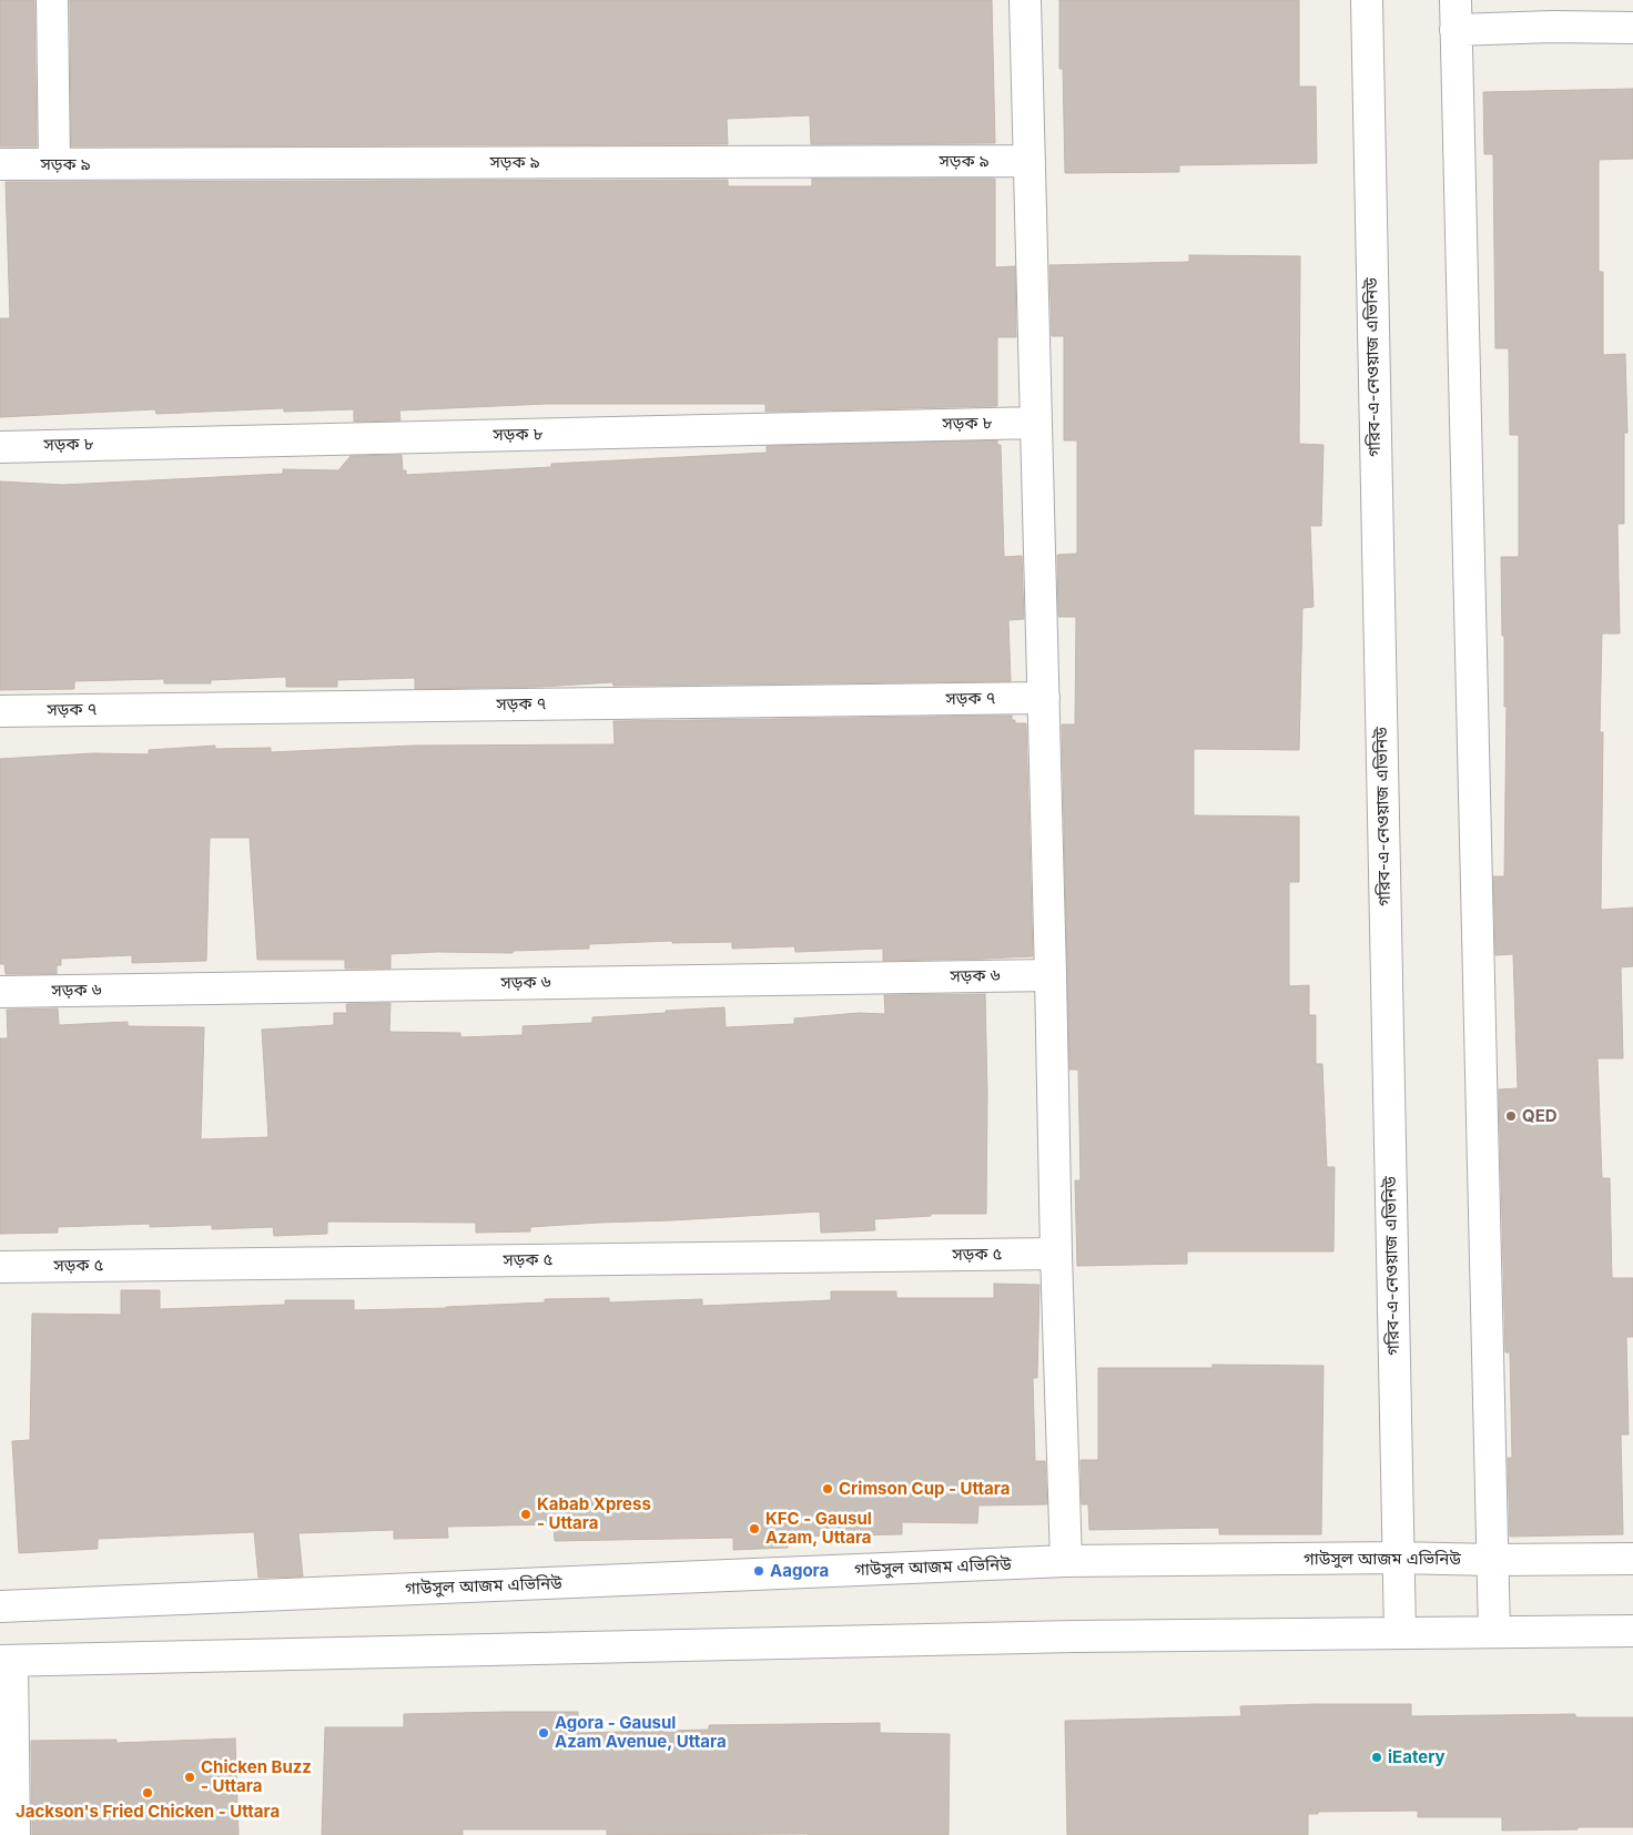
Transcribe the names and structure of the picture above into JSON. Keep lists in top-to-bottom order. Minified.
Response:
{"streets":{"street":["সড়ক ৯","গরিব-এ-নেওয়াজ এভিনিউ","সড়ক ৮","সড়ক ৭","সড়ক ৬","সড়ক ৫","গাউসুল আজম এভিনিউ"]},"crossings":[["গরিব-এ-নেওয়াজ এভিনিউ","গাউসুল আজম এভিনিউ"]],"places":["QED","Crimson Cup - Uttara","Kabab Xpress - Uttara","KFC - Gausul Azam, Uttara","Aagora","Agora - Gausul Azam Avenue, Uttara","iEatery","Chicken Buzz - Uttara","Jackson's Fried Chicken - Uttara"]}
